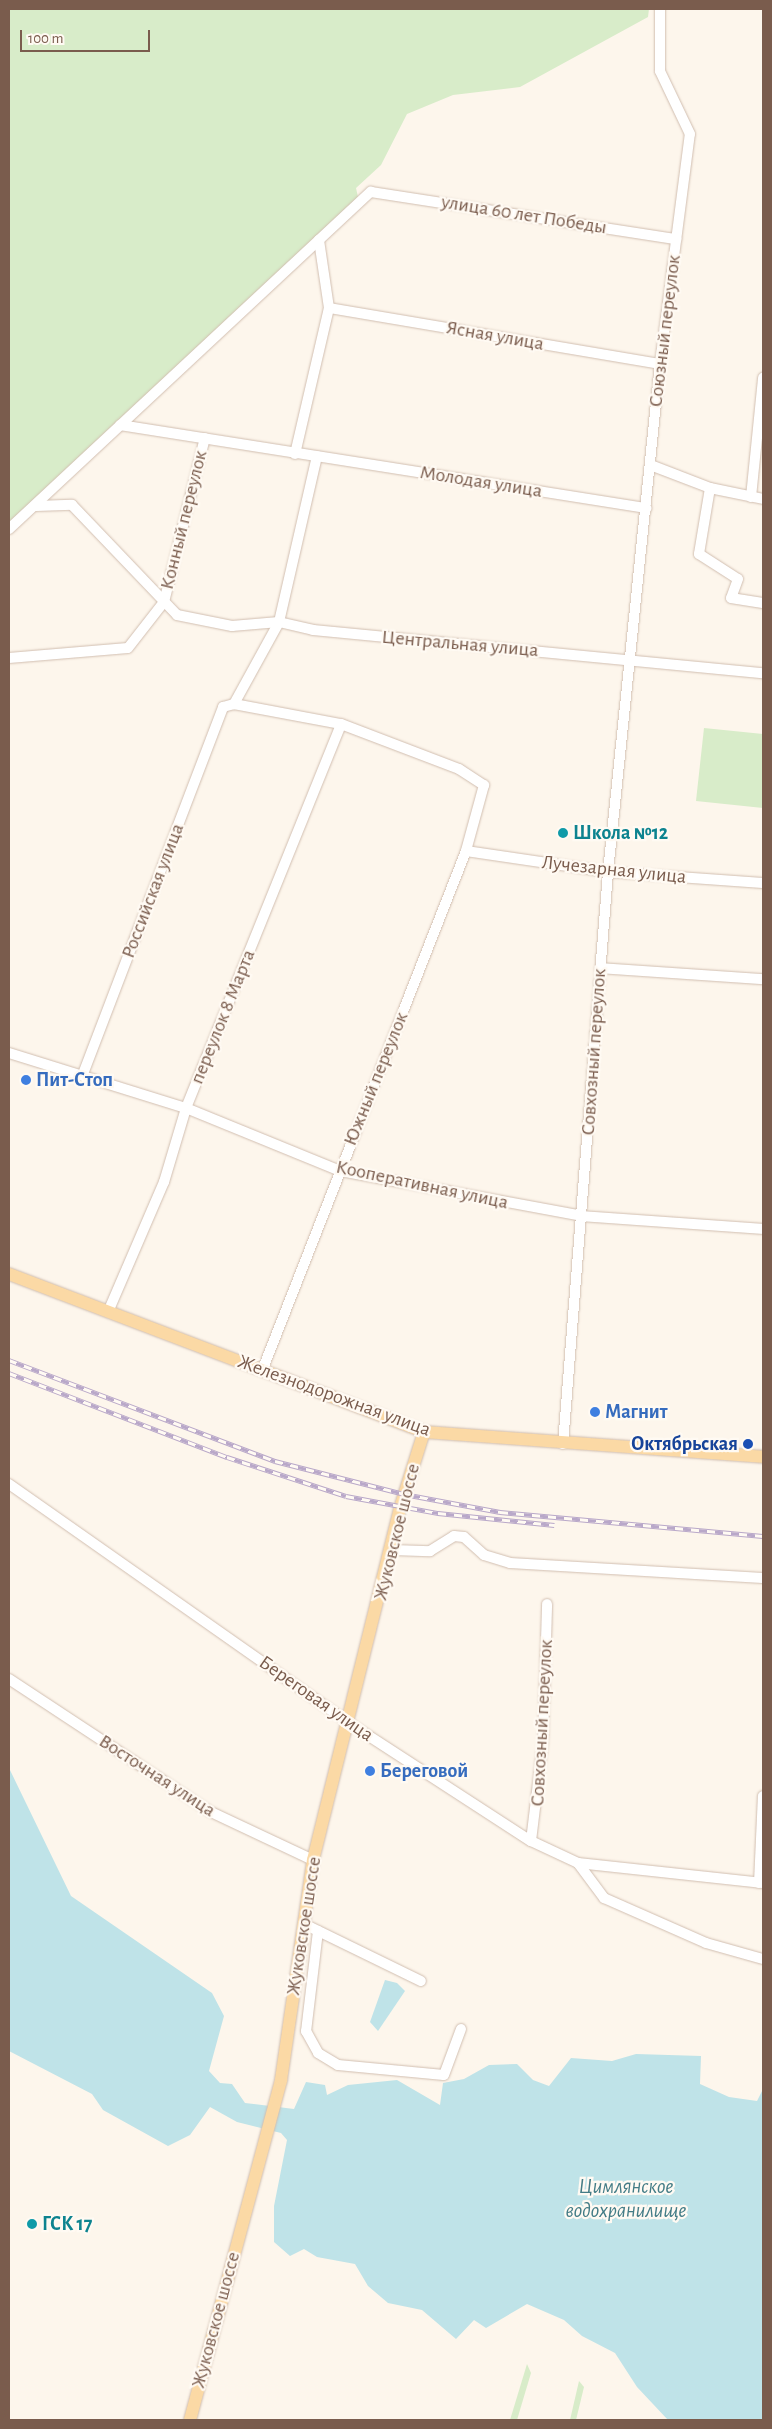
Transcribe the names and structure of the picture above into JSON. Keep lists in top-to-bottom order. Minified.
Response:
{"streets":{"main road":["Железнодорожная улица","Жуковское шоссе"],"street":["улица 60 лет Победы","Союзный переулок","Ясная улица","Молодая улица","Конный переулок","Центральная улица","Лучезарная улица","Российская улица","переулок 8 Марта","Совхозный переулок","Южный переулок","Кооперативная улица","Береговая улица","Восточная улица"]},"crossings":[["улица 60 лет Победы","Союзный переулок"],["Союзный переулок","Ясная улица"],["Союзный переулок","Молодая улица"],["Союзный переулок","Центральная улица"],["Союзный переулок","Совхозный переулок"],["Молодая улица","Конный переулок"],["Конный переулок","Центральная улица"],["Центральная улица","Совхозный переулок"],["Лучезарная улица","Совхозный переулок"],["Лучезарная улица","Южный переулок"],["Российская улица","Кооперативная улица"],["переулок 8 Марта","Южный переулок"],["переулок 8 Марта","Кооперативная улица"],["переулок 8 Марта","Железнодорожная улица"],["Совхозный переулок","Кооперативная улица"],["Совхозный переулок","Железнодорожная улица"],["Совхозный переулок","Береговая улица"],["Южный переулок","Кооперативная улица"],["Южный переулок","Железнодорожная улица"],["Железнодорожная улица","Жуковское шоссе"],["Жуковское шоссе","Береговая улица"],["Жуковское шоссе","Восточная улица"]],"water":["Цимлянское водохранилище"],"places":["Школа №12","Пит-Стоп","Магнит","Октябрьская","Береговой","ГСК 17"],"scale_bar":"100 m"}
